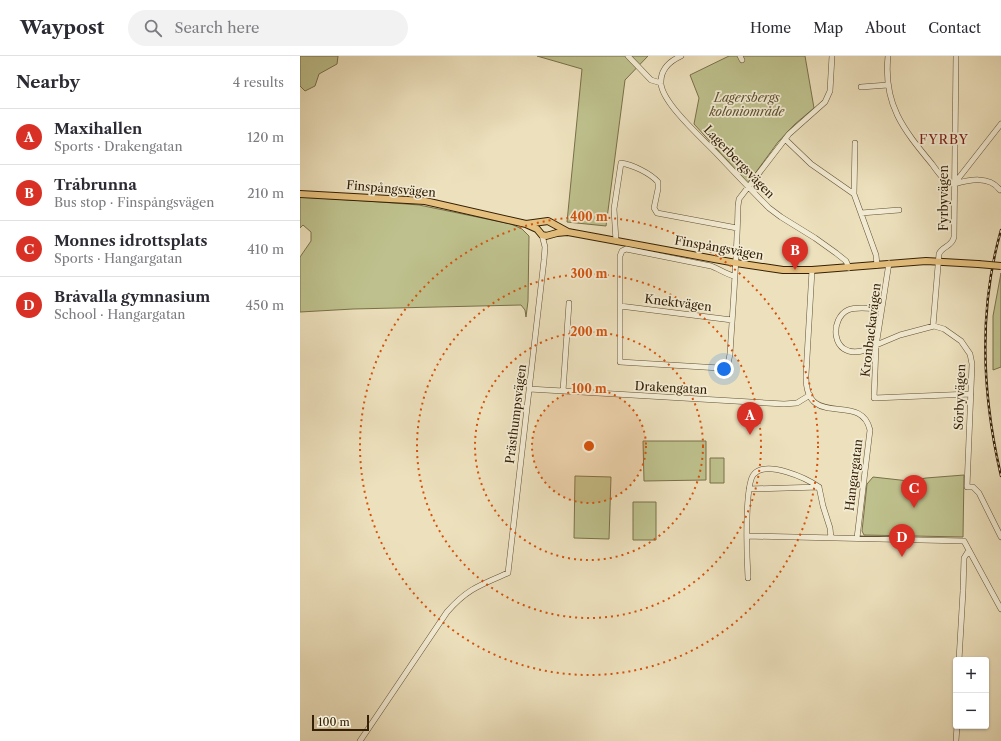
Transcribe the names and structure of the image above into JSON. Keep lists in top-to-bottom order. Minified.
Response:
{"streets":{"main road":["Finspångsvägen"],"street":["Lagerbergsvägen","Fyrbyvägen","Knektvägen","Kronbackavägen","Drakengatan","Sörbyvägen","Prästhumpsvägen","Hangargatan"]},"crossings":[["Lagerbergsvägen","Finspångsvägen"],["Finspångsvägen","Fyrbyvägen"],["Finspångsvägen","Kronbackavägen"],["Finspångsvägen","Prästhumpsvägen"],["Kronbackavägen","Sörbyvägen"],["Drakengatan","Prästhumpsvägen"],["Drakengatan","Hangargatan"]],"districts":["FYRBY"],"parks":["Lagersbergs koloniområde"],"scale_bar":"100 m","page":{"header":"Waypost","search":"Search here","nav":["Home","Map","About","Contact"],"heading":["Nearby","4 results"],"list":[{"mark":"A","name":"Maxihallen","note":"Sports · Drakengatan","value":"120 m"},{"mark":"B","name":"Tråbrunna","note":"Bus stop · Finspångsvägen","value":"210 m"},{"mark":"C","name":"Monnes idrottsplats","note":"Sports · Hangargatan","value":"410 m"},{"mark":"D","name":"Bråvalla gymnasium","note":"School · Hangargatan","value":"450 m"}],"pins":["B","A","C","D"],"map_buttons":["+","−"],"scale":"100 m"},"rings":["400 m","300 m","200 m","100 m"]}
